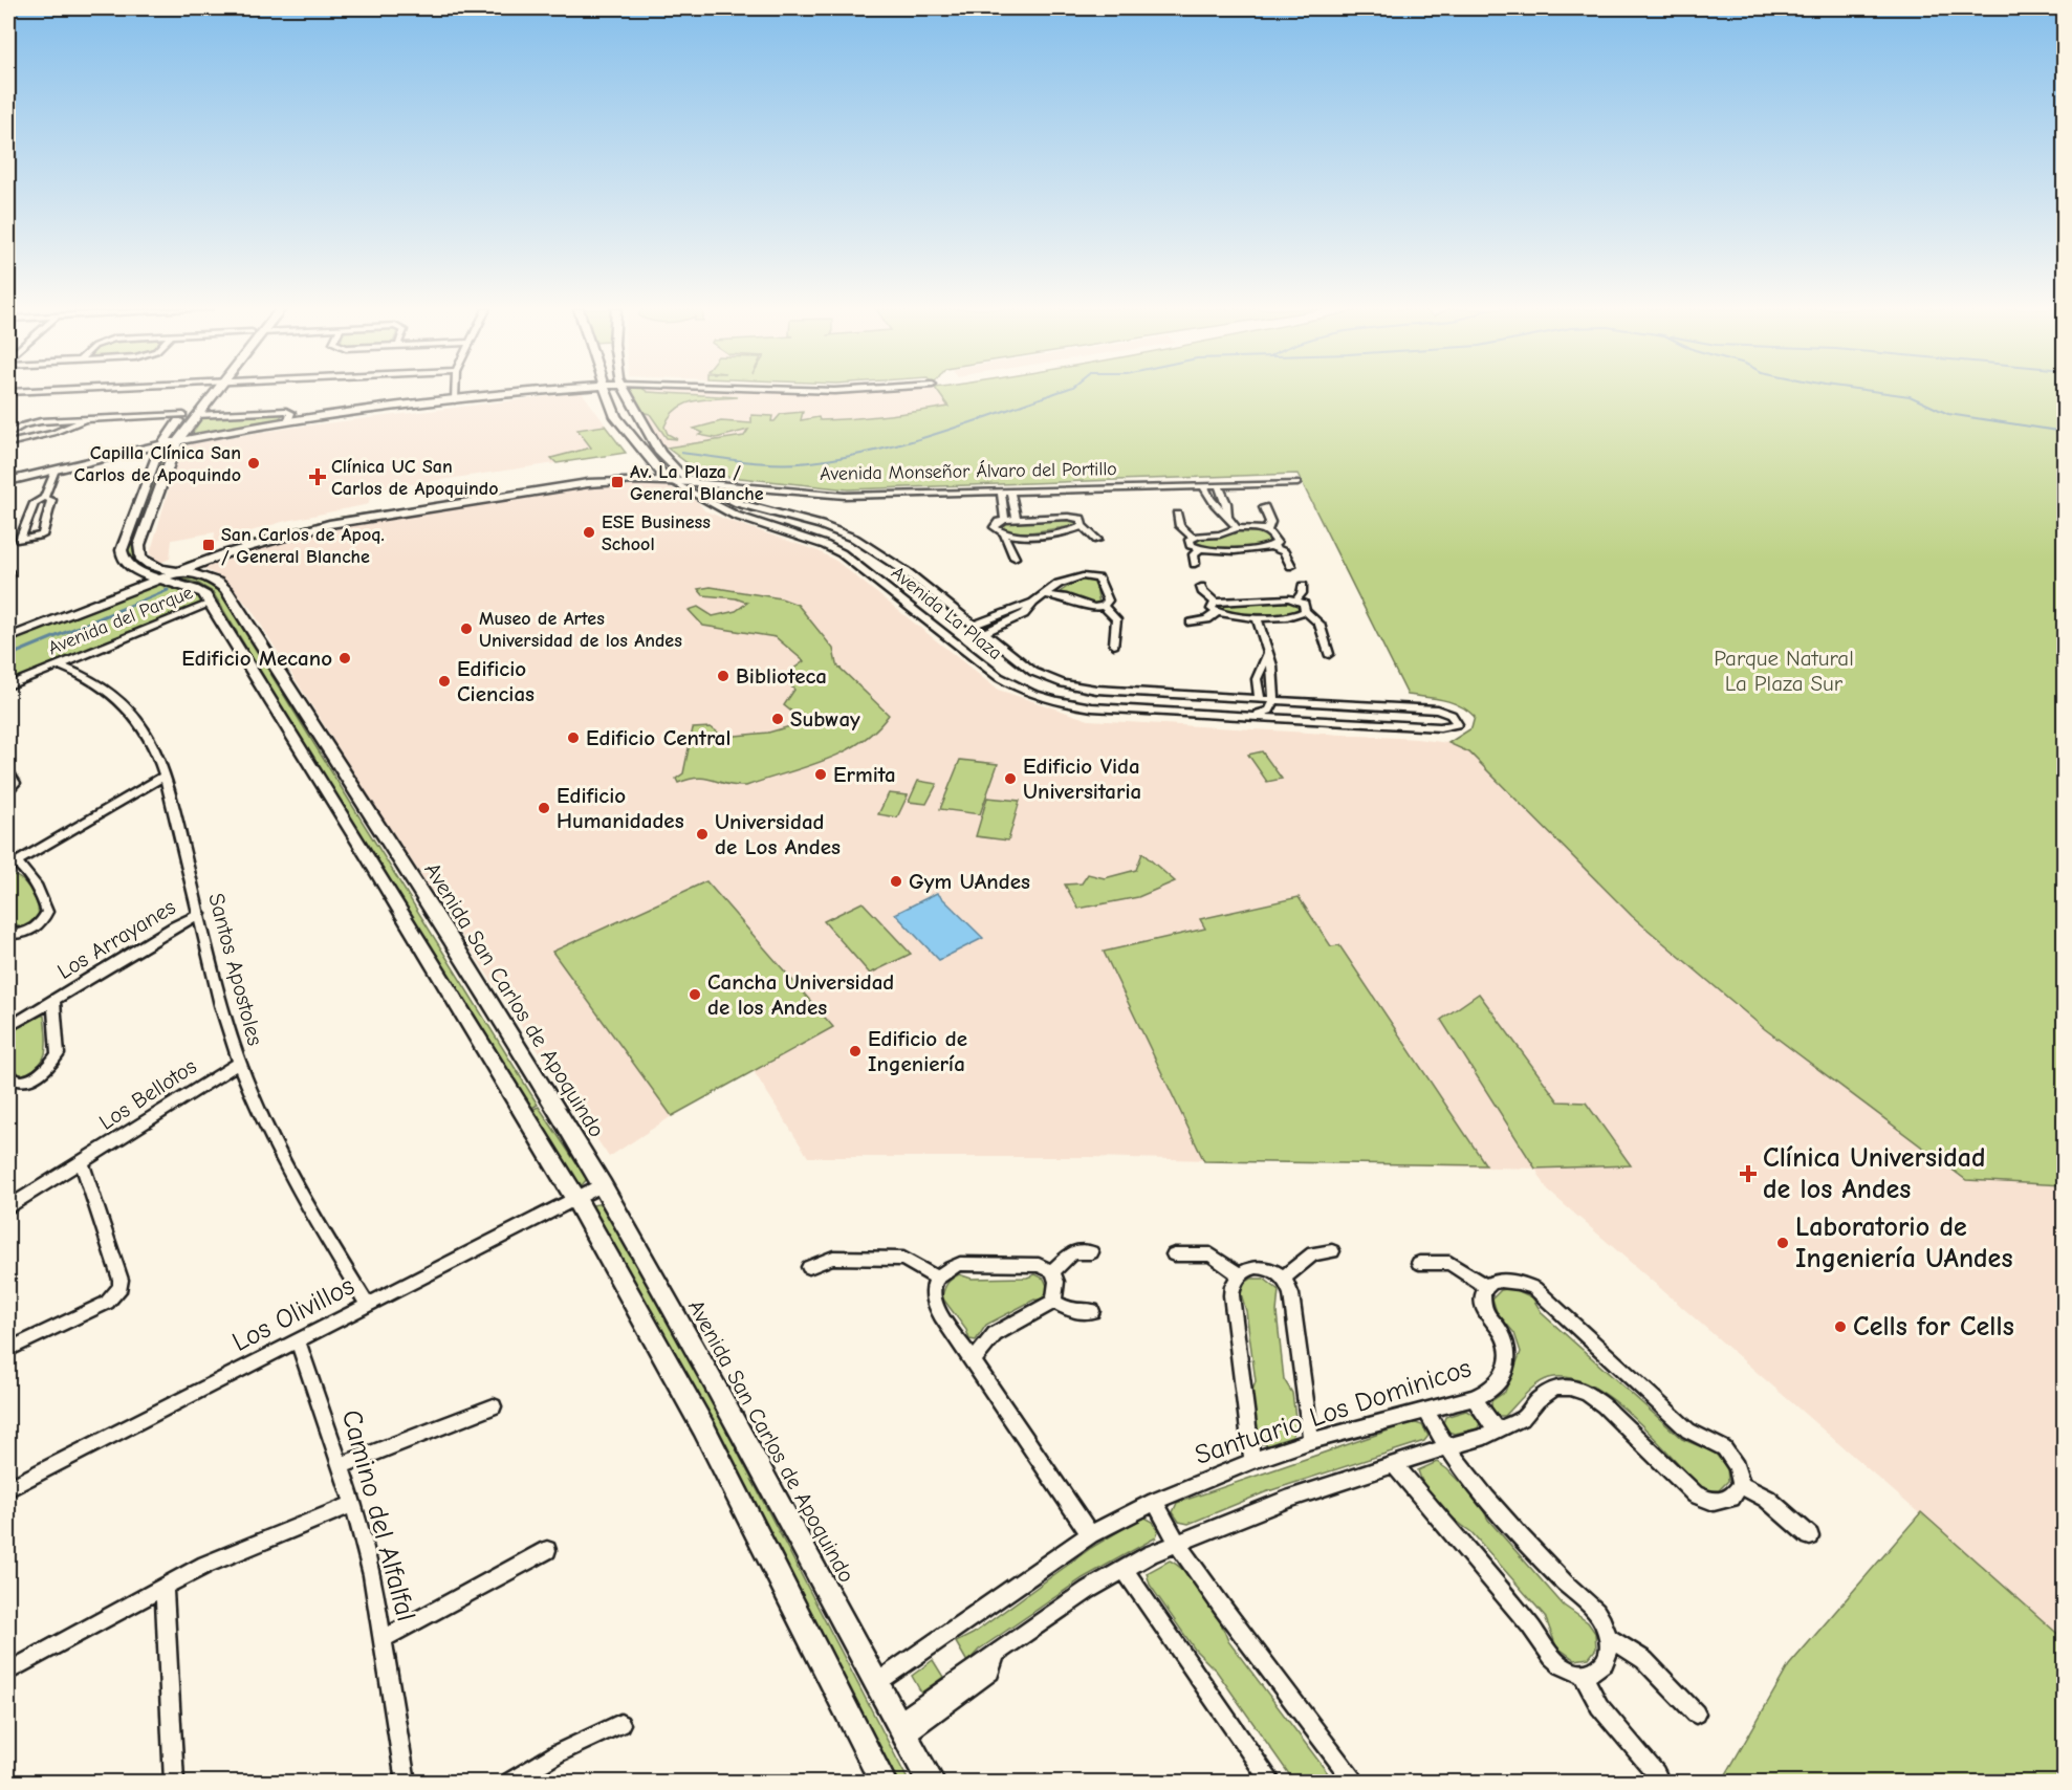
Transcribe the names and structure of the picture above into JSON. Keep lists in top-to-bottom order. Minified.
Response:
{"streets":{"street":["Avenida Monseñor Álvaro del Portillo","Avenida La Plaza","Avenida del Parque","Los Arrayanes","Santos Apostoles","Avenida San Carlos de Apoquindo","Los Bellotos","Los Olivillos","Santuario Los Dominicos","Camino del Alfalfal"]},"crossings":[["Avenida Monseñor Álvaro del Portillo","Avenida La Plaza"],["Avenida Monseñor Álvaro del Portillo","Avenida San Carlos de Apoquindo"],["Avenida del Parque","Santos Apostoles"],["Avenida del Parque","Avenida San Carlos de Apoquindo"],["Los Arrayanes","Santos Apostoles"],["Santos Apostoles","Los Bellotos"],["Santos Apostoles","Los Olivillos"],["Avenida San Carlos de Apoquindo","Los Olivillos"],["Avenida San Carlos de Apoquindo","Santuario Los Dominicos"],["Los Olivillos","Camino del Alfalfal"]],"parks":["Parque Natural La Plaza Sur"],"places":{"other":["Capilla Clínica San Carlos de Apoquindo","ESE Business School","Museo de Artes Universidad de los Andes","Edificio Mecano","Biblioteca","Edificio Ciencias","Subway","Edificio Central","Ermita","Edificio Vida Universitaria","Edificio Humanidades","Universidad de Los Andes","Gym UAndes","Cancha Universidad de los Andes","Edificio de Ingeniería","Laboratorio de Ingeniería UAndes","Cells for Cells"],"health":["Clínica UC San Carlos de Apoquindo","Clínica Universidad de los Andes"],"transit":["Av. La Plaza / General Blanche","San Carlos de Apoq. / General Blanche"]}}
